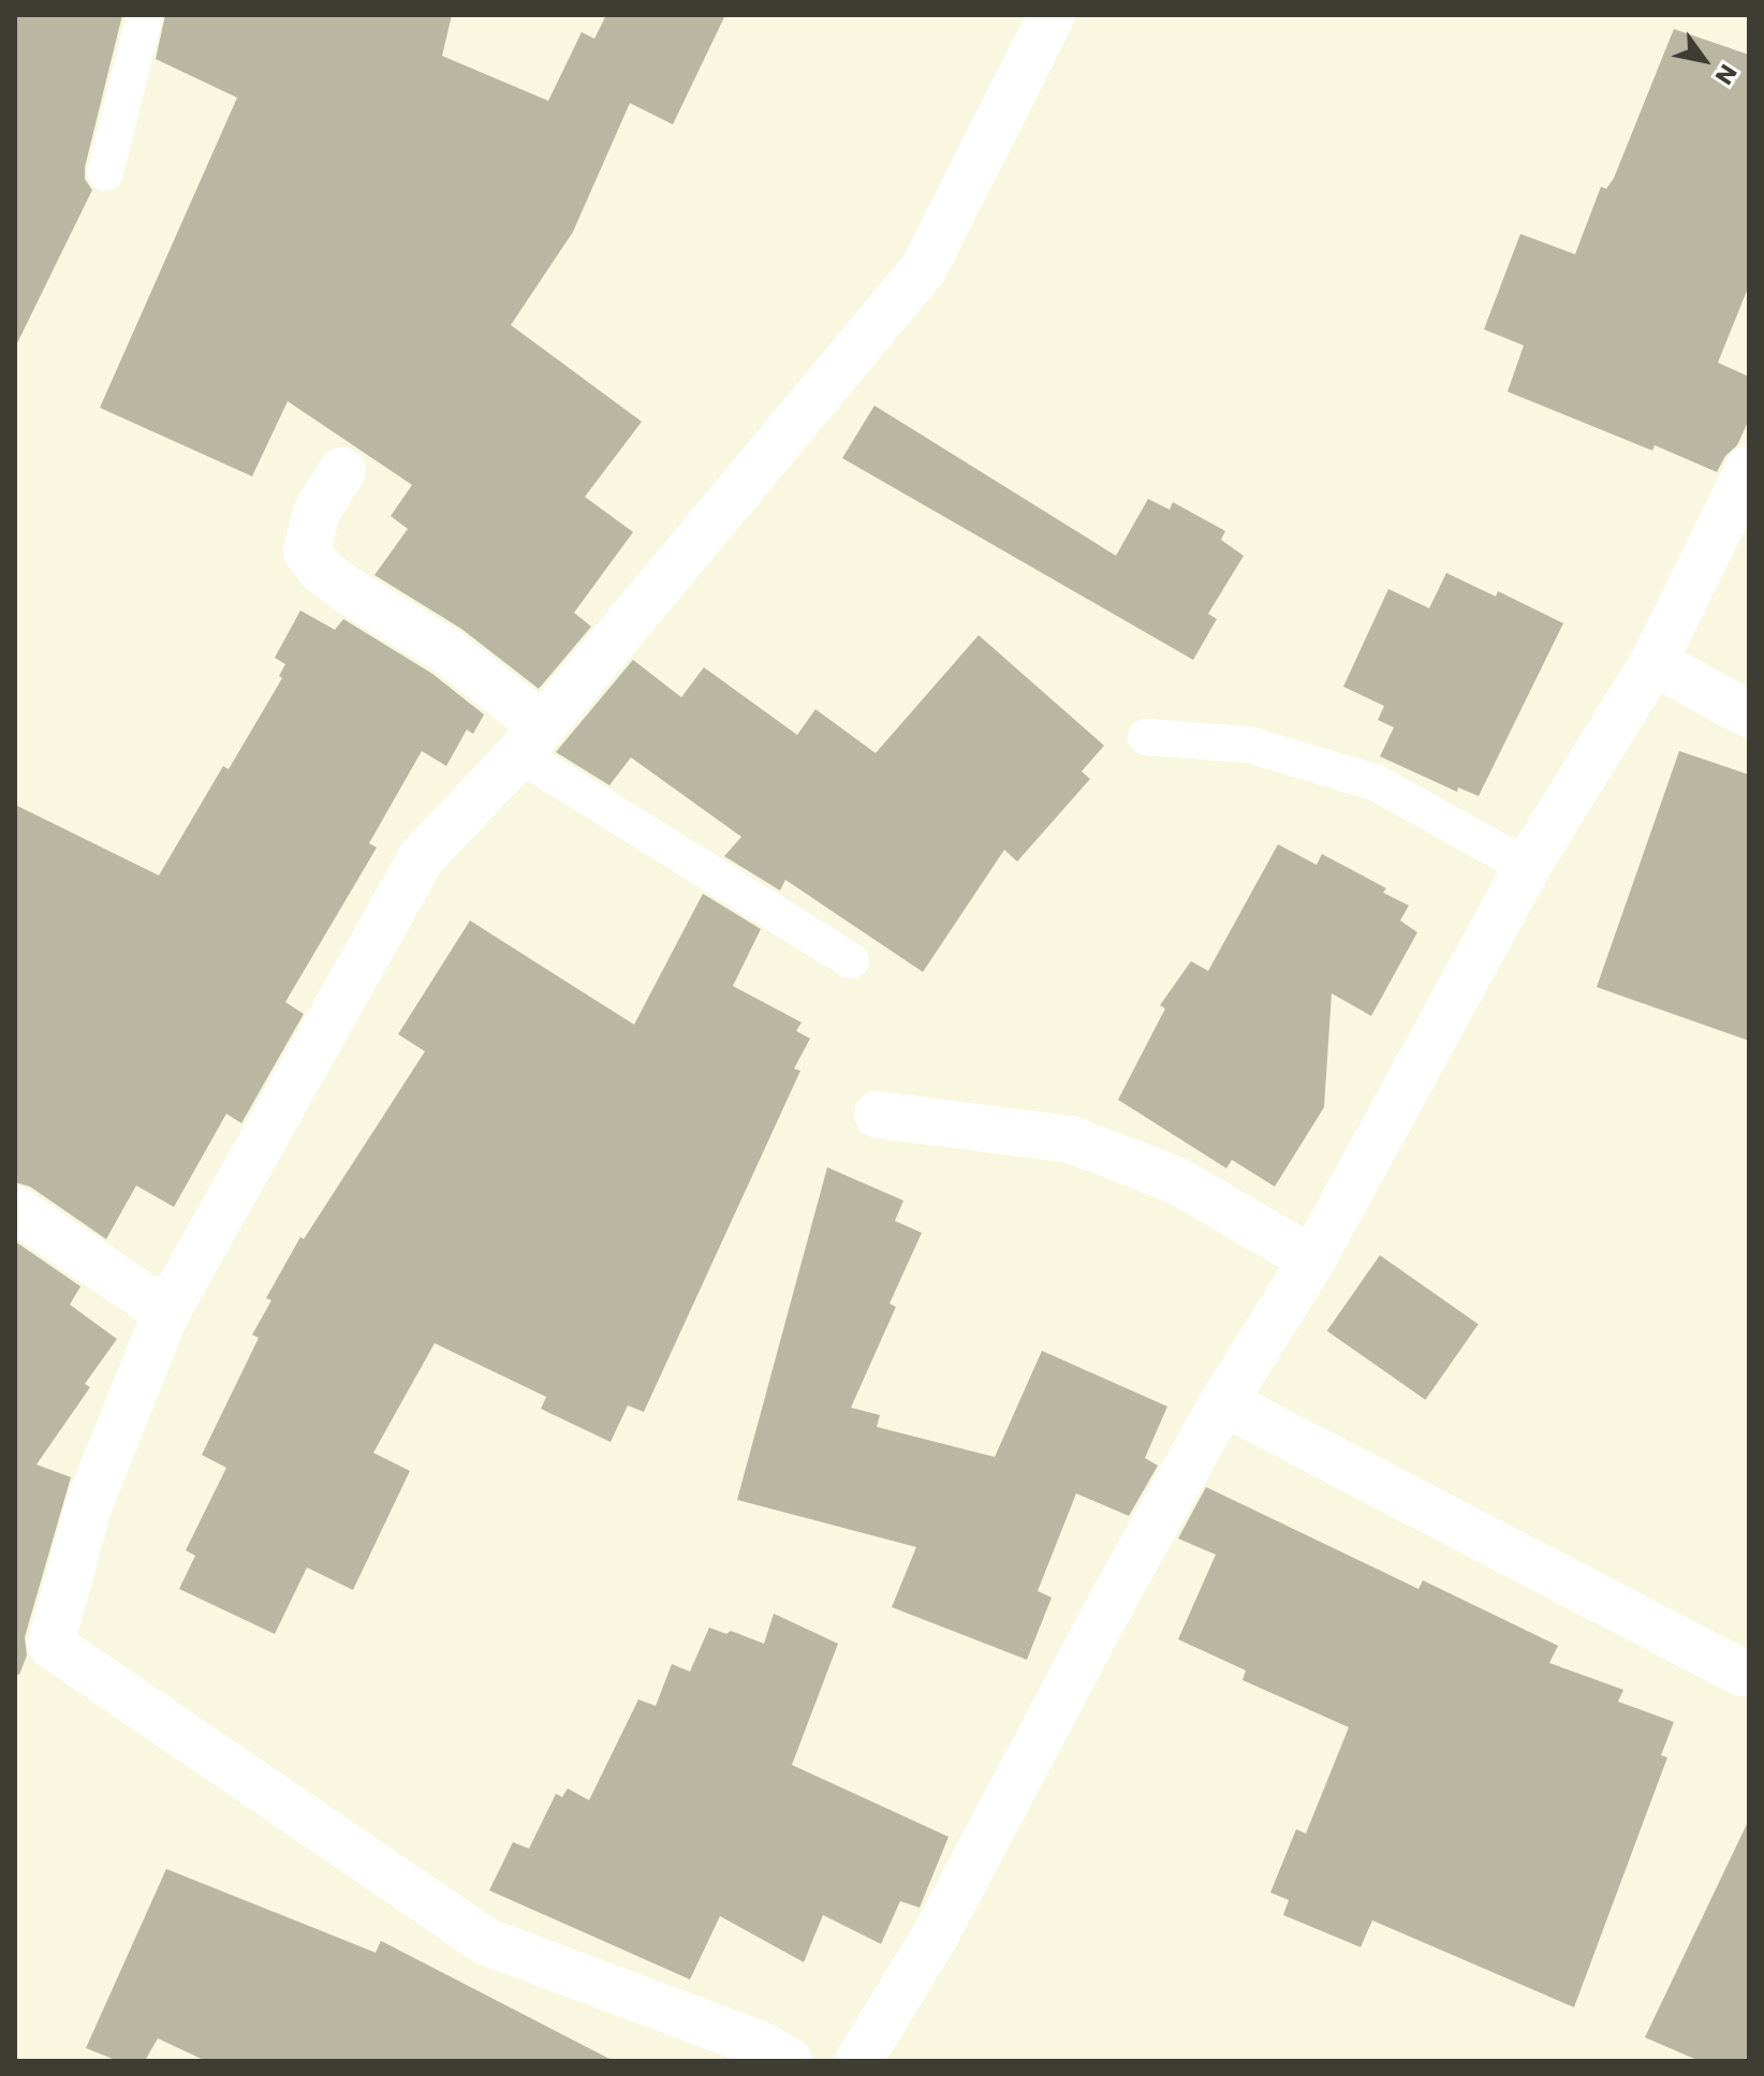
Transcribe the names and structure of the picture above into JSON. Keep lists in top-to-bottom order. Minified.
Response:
{"north":"bottom right"}
